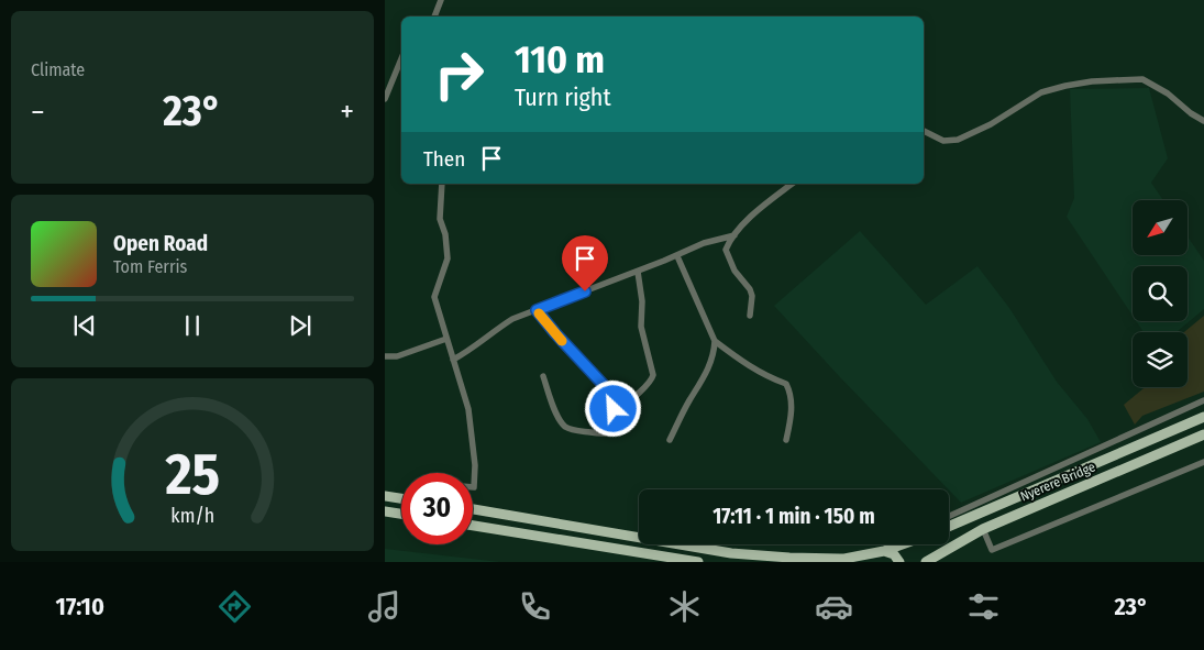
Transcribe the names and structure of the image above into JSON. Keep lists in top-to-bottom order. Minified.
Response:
{"streets":{"main road":["Nyerere Bridge"]},"north":"bottom left","page":{"tile":"Climate","turn":["110 m","Turn right"],"heat":["−","23°","+"],"then":"Then","song":["Open Road","Tom Ferris"],"limit":"30","trip":"17:11 · 1 min · 150 m","tabs":["17:10","23°"],"gauge":["25","km/h"]}}
